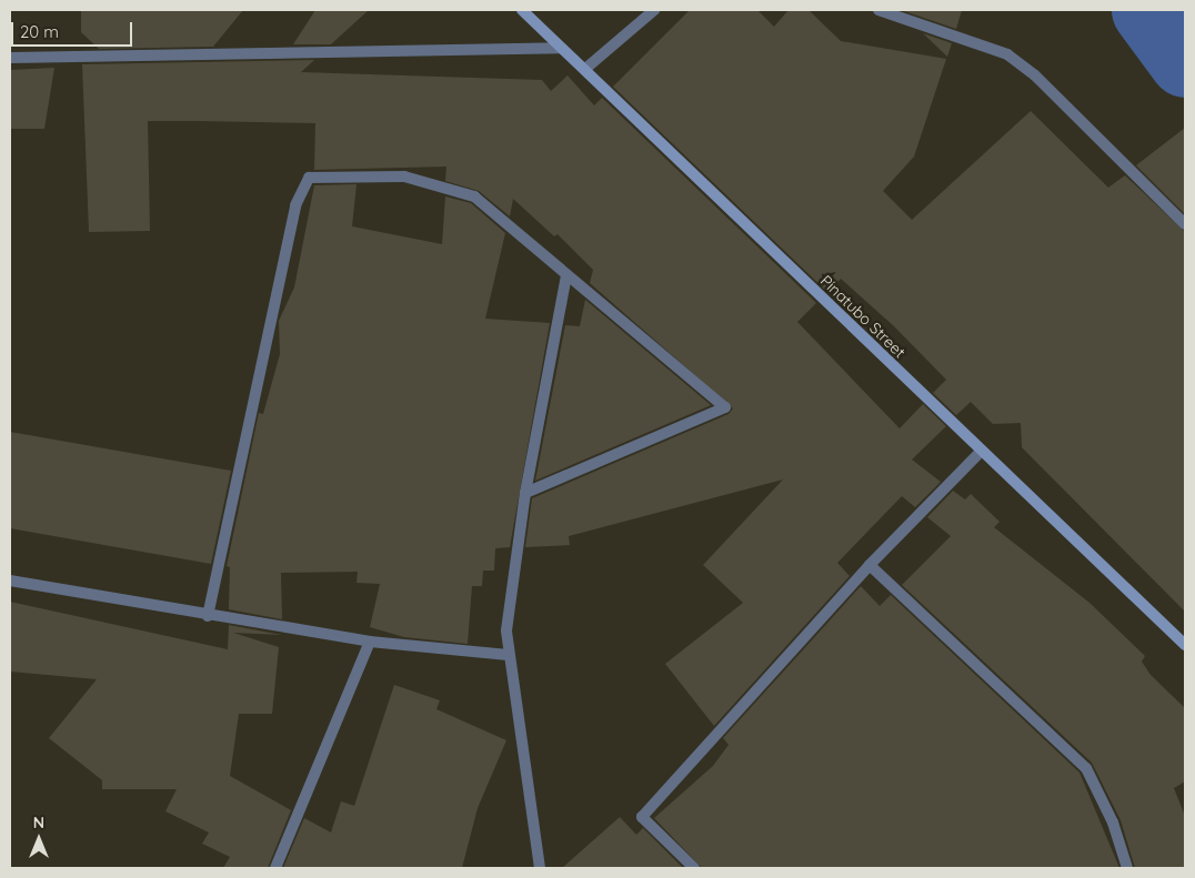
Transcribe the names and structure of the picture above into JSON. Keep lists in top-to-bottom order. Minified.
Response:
{"streets":{"street":["Pinatubo Street"]},"scale_bar":"20 m","north":"top"}
